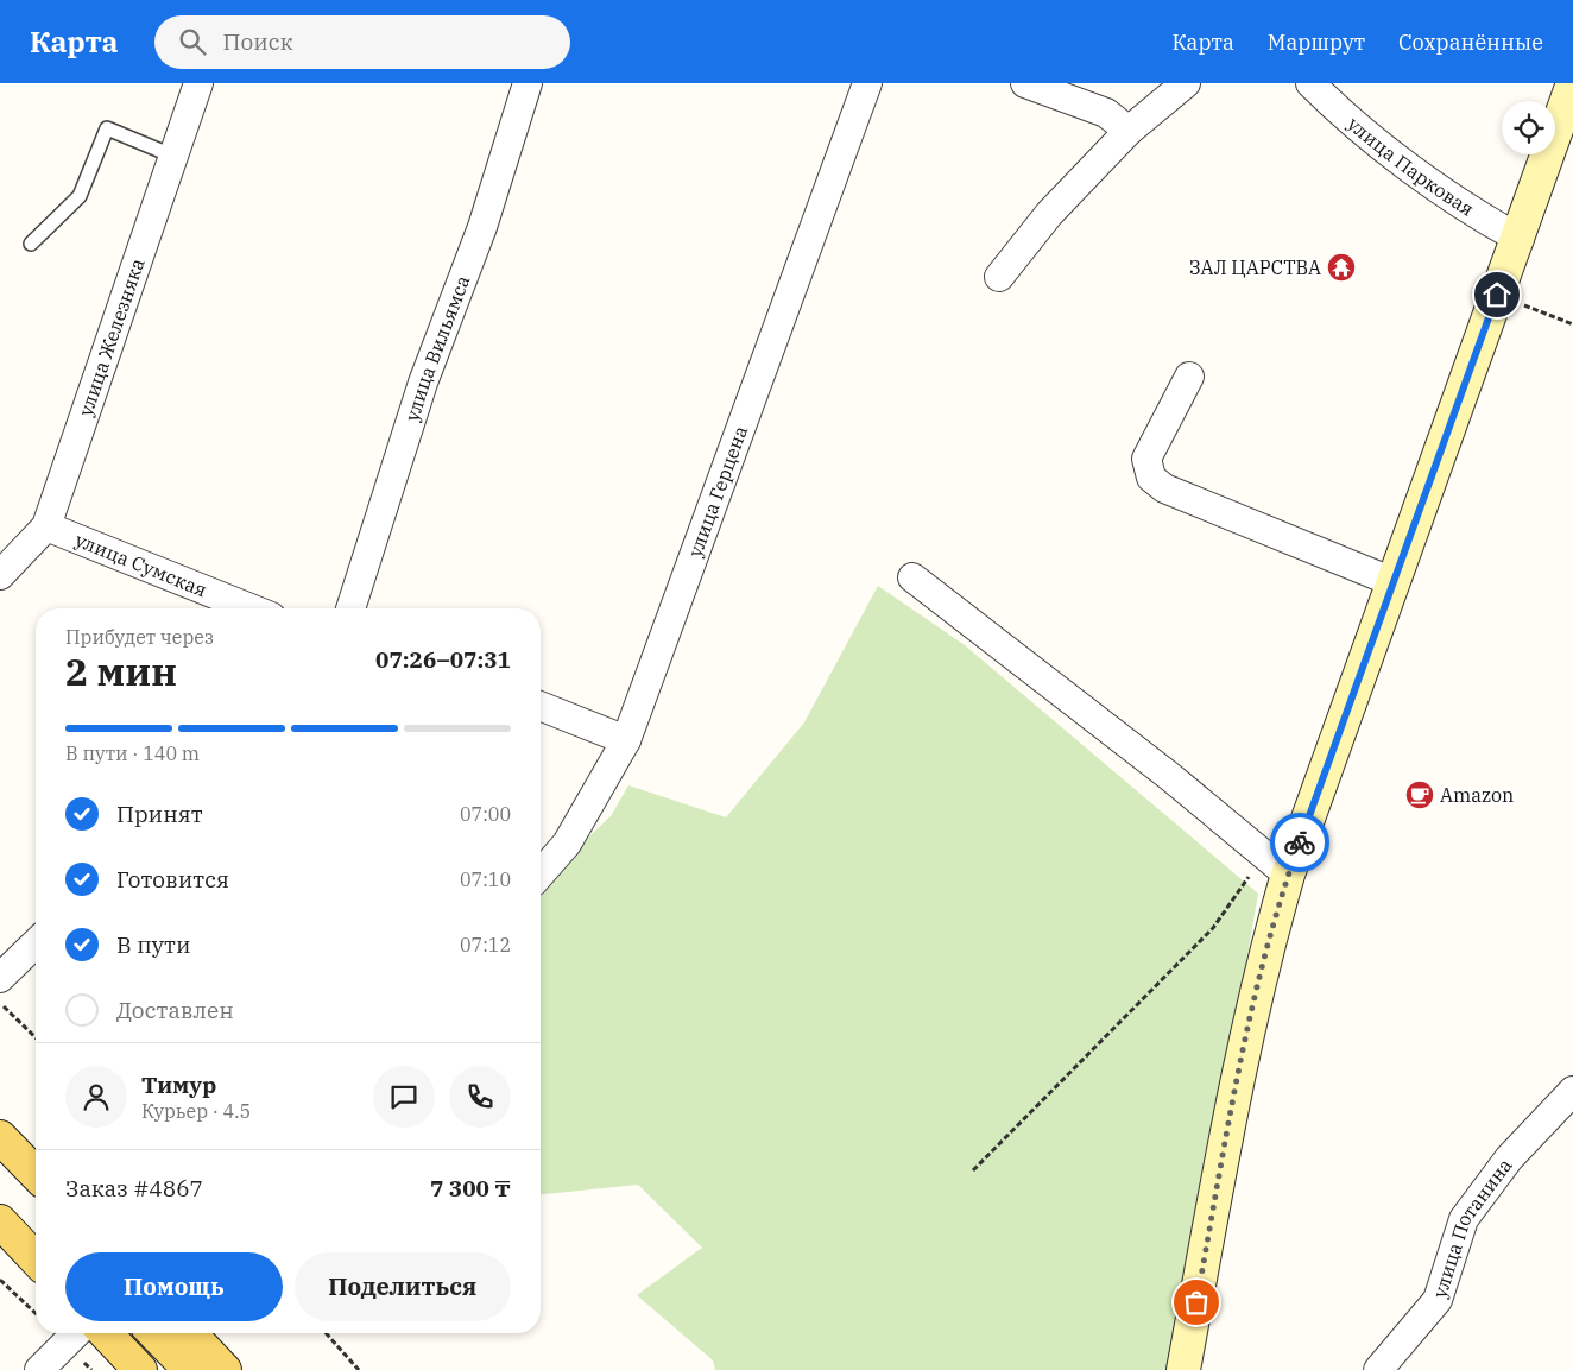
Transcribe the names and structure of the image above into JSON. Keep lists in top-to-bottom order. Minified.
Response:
{"streets":{"street":["улица Парковая","улица Железняка","улица Вильямса","улица Герцена","улица Сумская","улица Потанина"]},"crossings":[["улица Железняка","улица Сумская"]],"places":{"temple":["ЗАЛ ЦАРСТВА"],"cafe":["Amazon"]},"page":{"header":"Карта","search":"Поиск","nav":["Карта","Маршрут","Сохранённые"],"heading":["2 мин","Прибудет через","07:26–07:31"],"panel":["Тимур","Курьер · 4.5","Заказ #4867","7 300 ₸"],"bar":"В пути · 140 m","list":[["Принят","07:00"],["Готовится","07:10"],["В пути","07:12"],"Доставлен"],"buttons":["Помощь","Поделиться"]}}
